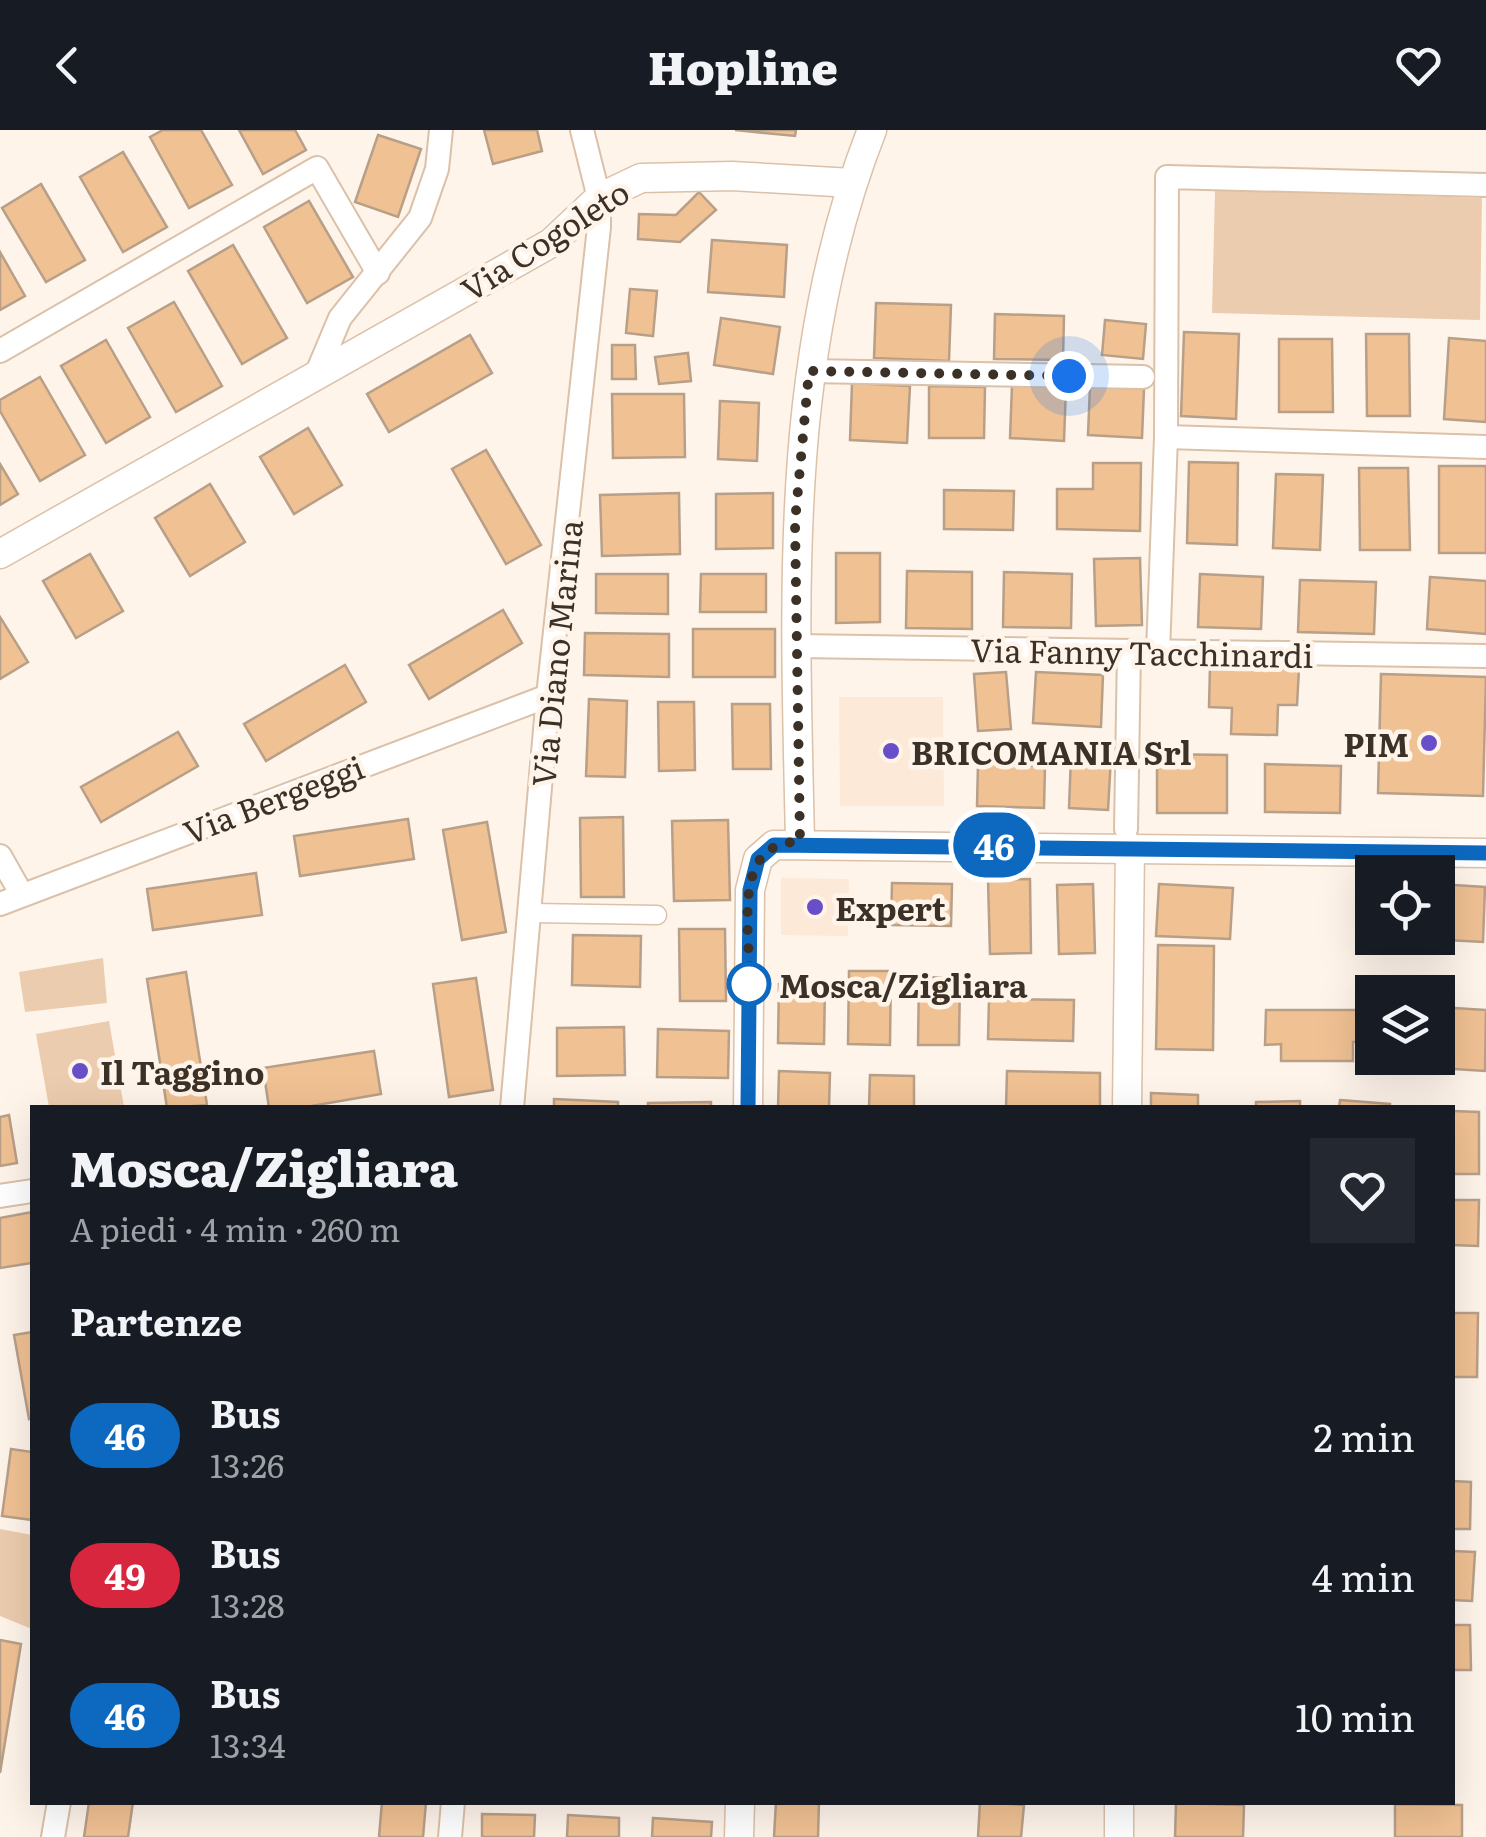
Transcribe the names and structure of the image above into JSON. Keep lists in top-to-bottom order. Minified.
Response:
{"streets":{"street":["Via Cogoleto","Via Fanny Tacchinardi","Via Diano Marina","Via Bergeggi"]},"crossings":[["Via Cogoleto","Via Diano Marina"],["Via Diano Marina","Via Bergeggi"]],"places":["PIM","BRICOMANIA Srl","Expert","Mosca/Zigliara","Il Taggino"],"lines":["bus line 46"],"page":{"header":"Hopline","on_map":"46","heading":[["Mosca/Zigliara","A piedi · 4 min · 260 m"],"Partenze"],"list":[{"mark":"46","name":"Bus","note":"13:26","value":"2 min"},{"mark":"49","name":"Bus","note":"13:28","value":"4 min"},{"mark":"46","name":"Bus","note":"13:34","value":"10 min"}]}}
